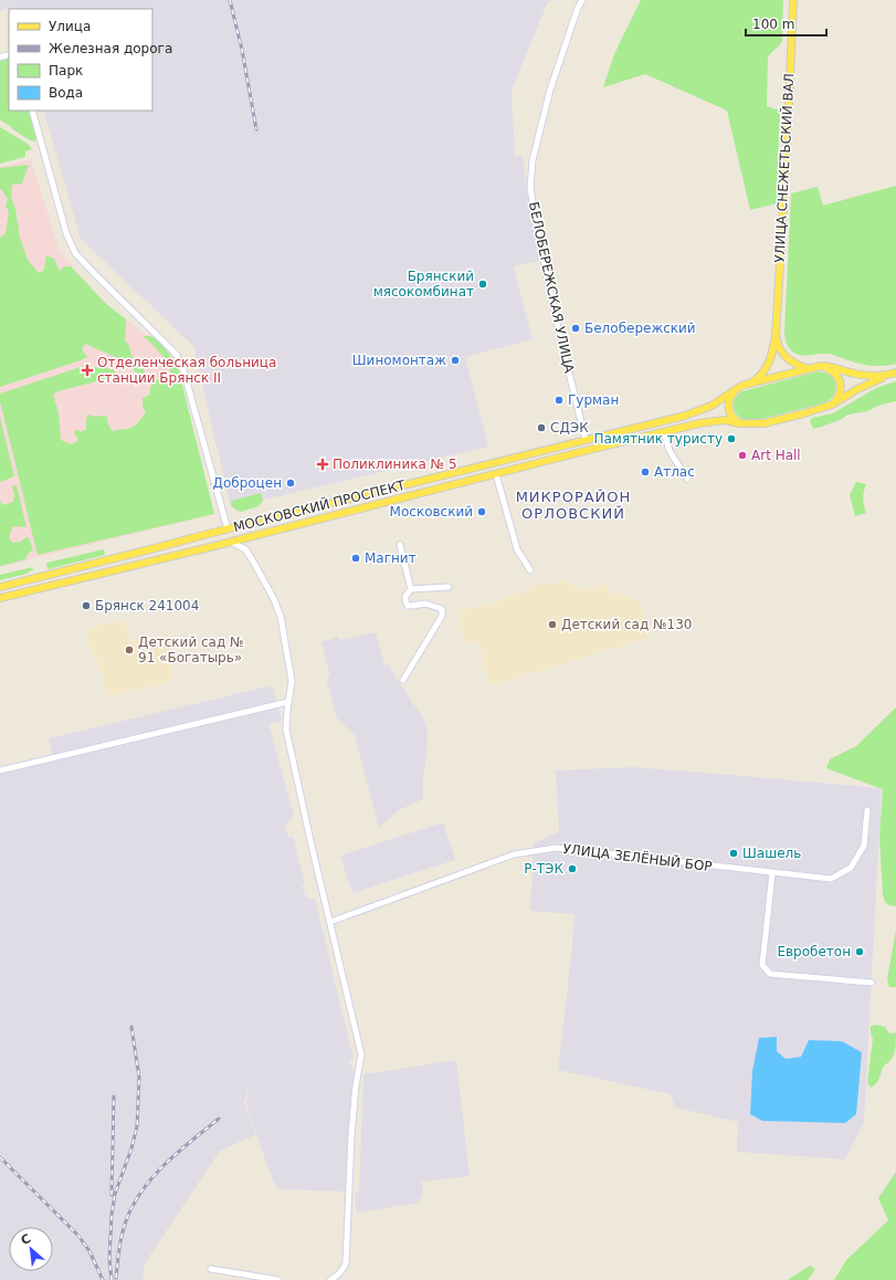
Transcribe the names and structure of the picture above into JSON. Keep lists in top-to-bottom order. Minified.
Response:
{"streets":{"main road":["УЛИЦА СНЕЖЕТЬСКИЙ ВАЛ","МОСКОВСКИЙ ПРОСПЕКТ"],"street":["БЕЛОБЕРЕЖСКАЯ УЛИЦА","УЛИЦА ЗЕЛЁНЫЙ БОР"]},"crossings":[["УЛИЦА СНЕЖЕТЬСКИЙ ВАЛ","МОСКОВСКИЙ ПРОСПЕКТ"],["БЕЛОБЕРЕЖСКАЯ УЛИЦА","МОСКОВСКИЙ ПРОСПЕКТ"]],"districts":["МИКРОРАЙОН ОРЛОВСКИЙ"],"places":{"other":["Брянский мясокомбинат","Белобережский","Шиномонтаж","Гурман","СДЭК","Памятник туристу","Art Hall","Атлас","Доброцен","Московский","Магнит","Брянск 241004","Детский сад №130","Детский сад № 91 «Богатырь»","Шашель","Р-ТЭК","Евробетон"],"health":["Отделенческая больница станции Брянск II","Поликлиника № 5"]},"legend":["Улица","Железная дорога","Парк","Вода"],"scale_bar":"100 m","north":"top left"}
